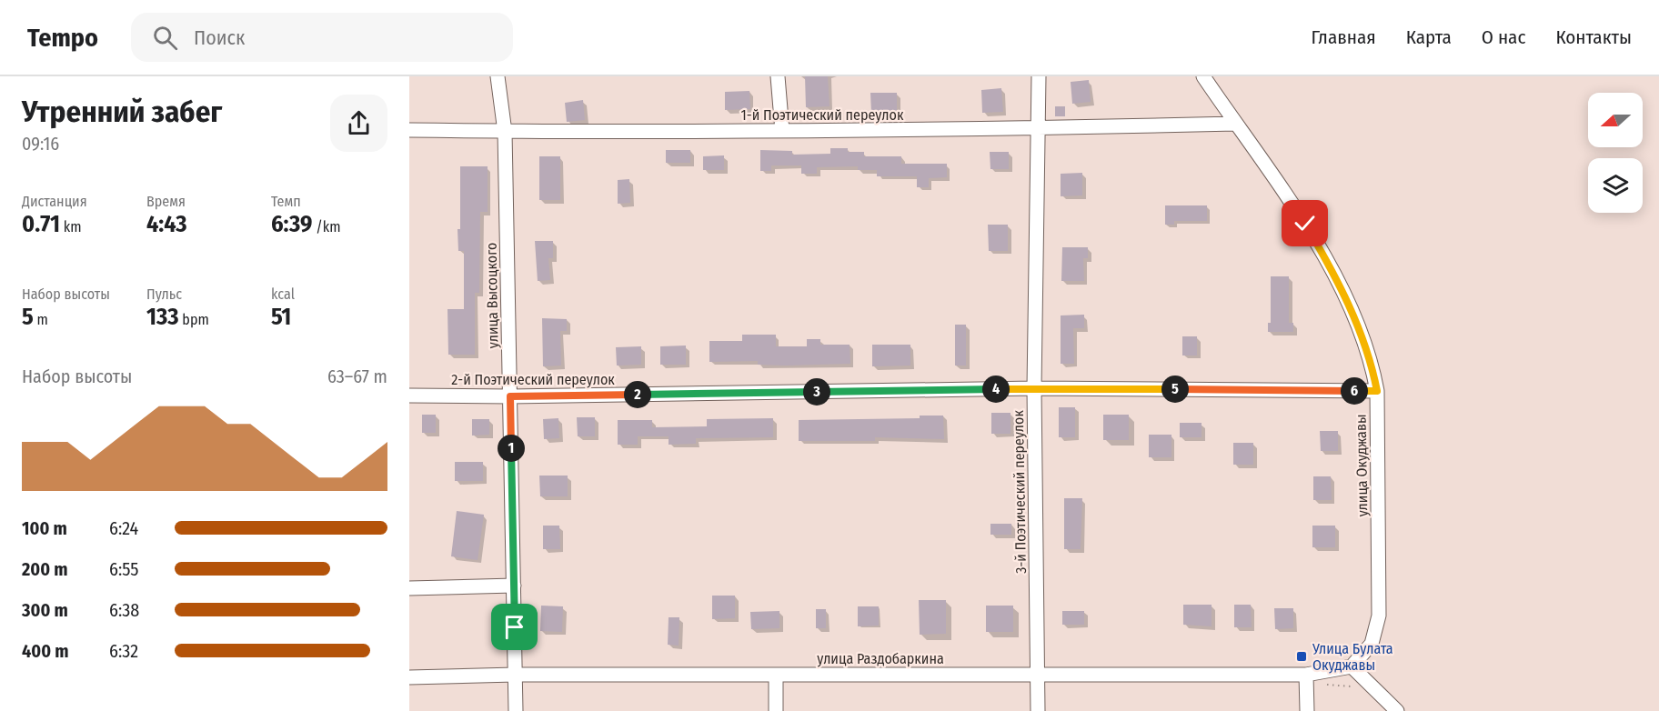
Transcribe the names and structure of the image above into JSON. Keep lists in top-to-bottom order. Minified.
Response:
{"streets":{"street":["1-й Поэтический переулок","улица Высоцкого","2-й Поэтический переулок","улица Окуджавы","3-й Поэтический переулок","улица Раздобаркина"]},"crossings":[["1-й Поэтический переулок","улица Высоцкого"],["1-й Поэтический переулок","улица Окуджавы"],["1-й Поэтический переулок","3-й Поэтический переулок"],["улица Высоцкого","2-й Поэтический переулок"],["улица Высоцкого","улица Раздобаркина"],["2-й Поэтический переулок","улица Окуджавы"],["2-й Поэтический переулок","3-й Поэтический переулок"],["улица Окуджавы","улица Раздобаркина"],["3-й Поэтический переулок","улица Раздобаркина"]],"places":{"transit":["Улица Булата Окуджавы"]},"north":"left","page":{"header":"Tempo","search":"Поиск","nav":["Главная","Карта","О нас","Контакты"],"heading":["Утренний забег","09:16"],"stats":[["Дистанция","0.71 km"],["Время","4:43"],["Темп","6:39 /km"],["Набор высоты","5 m"],["Пульс","133 bpm"],["kcal","51"]],"chart":["Набор высоты","63–67 m"],"pins":["4","5","6","3","2","1"],"list":[{"name":"100 m","note":"6:24"},{"name":"200 m","note":"6:55"},{"name":"300 m","note":"6:38"},{"name":"400 m","note":"6:32"}]}}
